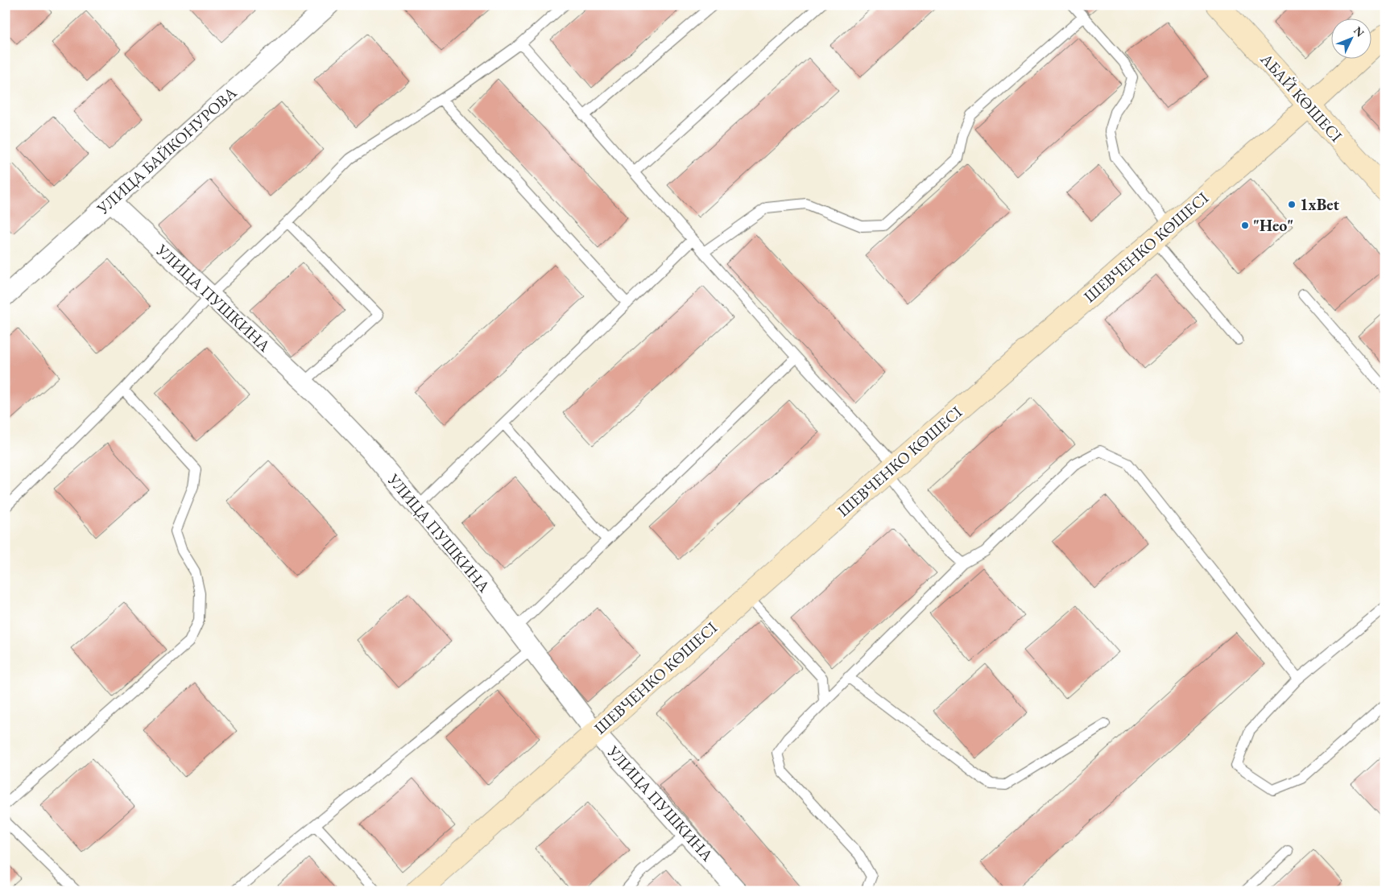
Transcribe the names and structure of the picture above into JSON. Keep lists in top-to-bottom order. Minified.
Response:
{"streets":{"street":["АБАЙ КӨШЕСІ","УЛИЦА БАЙКОНУРОВА","ШЕВЧЕНКО КӨШЕСІ","УЛИЦА ПУШКИНА"]},"crossings":[["АБАЙ КӨШЕСІ","ШЕВЧЕНКО КӨШЕСІ"],["УЛИЦА БАЙКОНУРОВА","УЛИЦА ПУШКИНА"],["ШЕВЧЕНКО КӨШЕСІ","УЛИЦА ПУШКИНА"]],"places":["1xBet","\"Нео\""],"north":"top right"}
